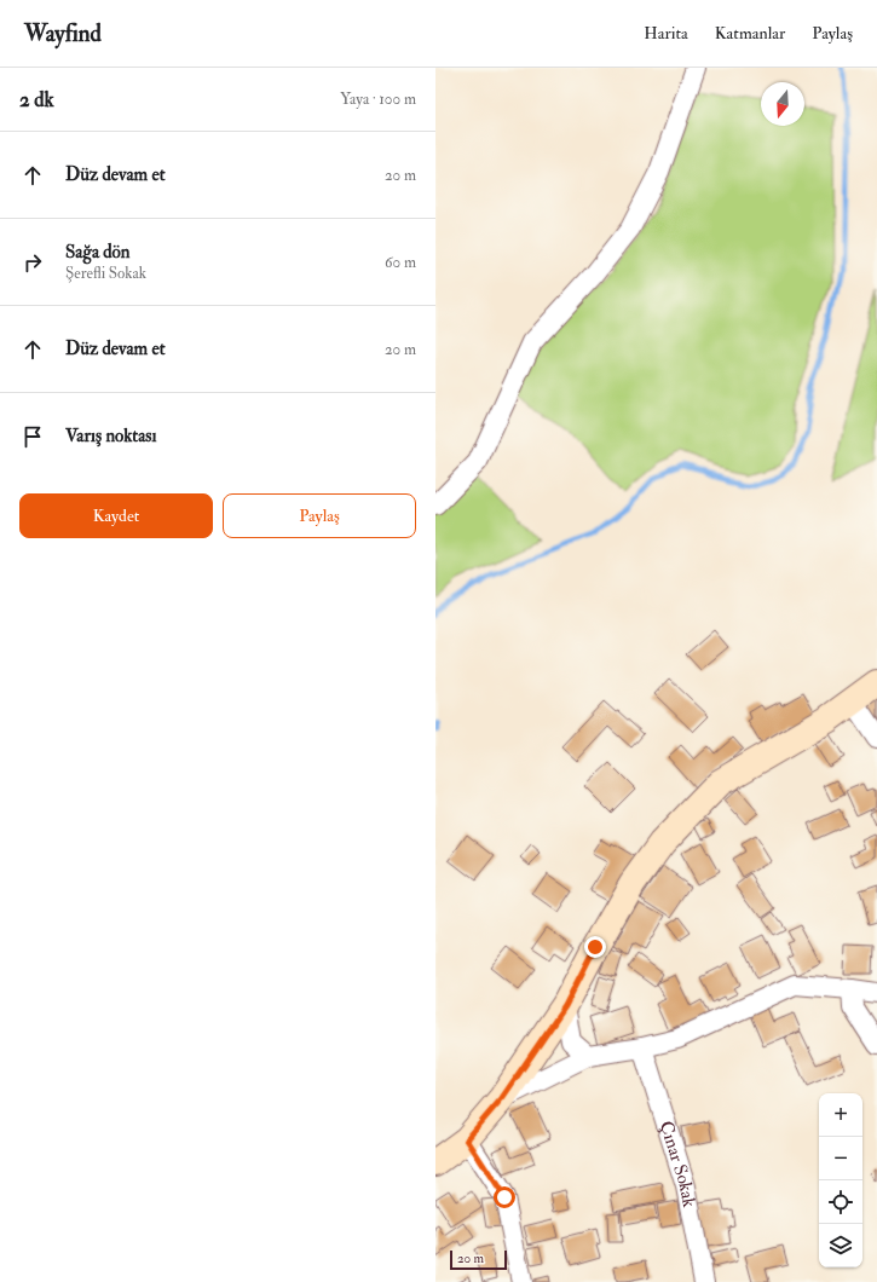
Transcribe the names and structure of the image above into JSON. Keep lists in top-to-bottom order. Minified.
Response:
{"streets":{"street":["Çınar Sokak"]},"scale_bar":"20 m","north":"bottom","page":{"header":"Wayfind","nav":["Harita","Katmanlar","Paylaş"],"heading":["2 dk","Yaya · 100 m"],"list":[["Düz devam et","20 m"],["Sağa dön","Şerefli Sokak","60 m"],["Düz devam et","20 m"],"Varış noktası"],"buttons":["Kaydet","Paylaş"],"map_buttons":["+","−"],"scale":"20 m"}}
